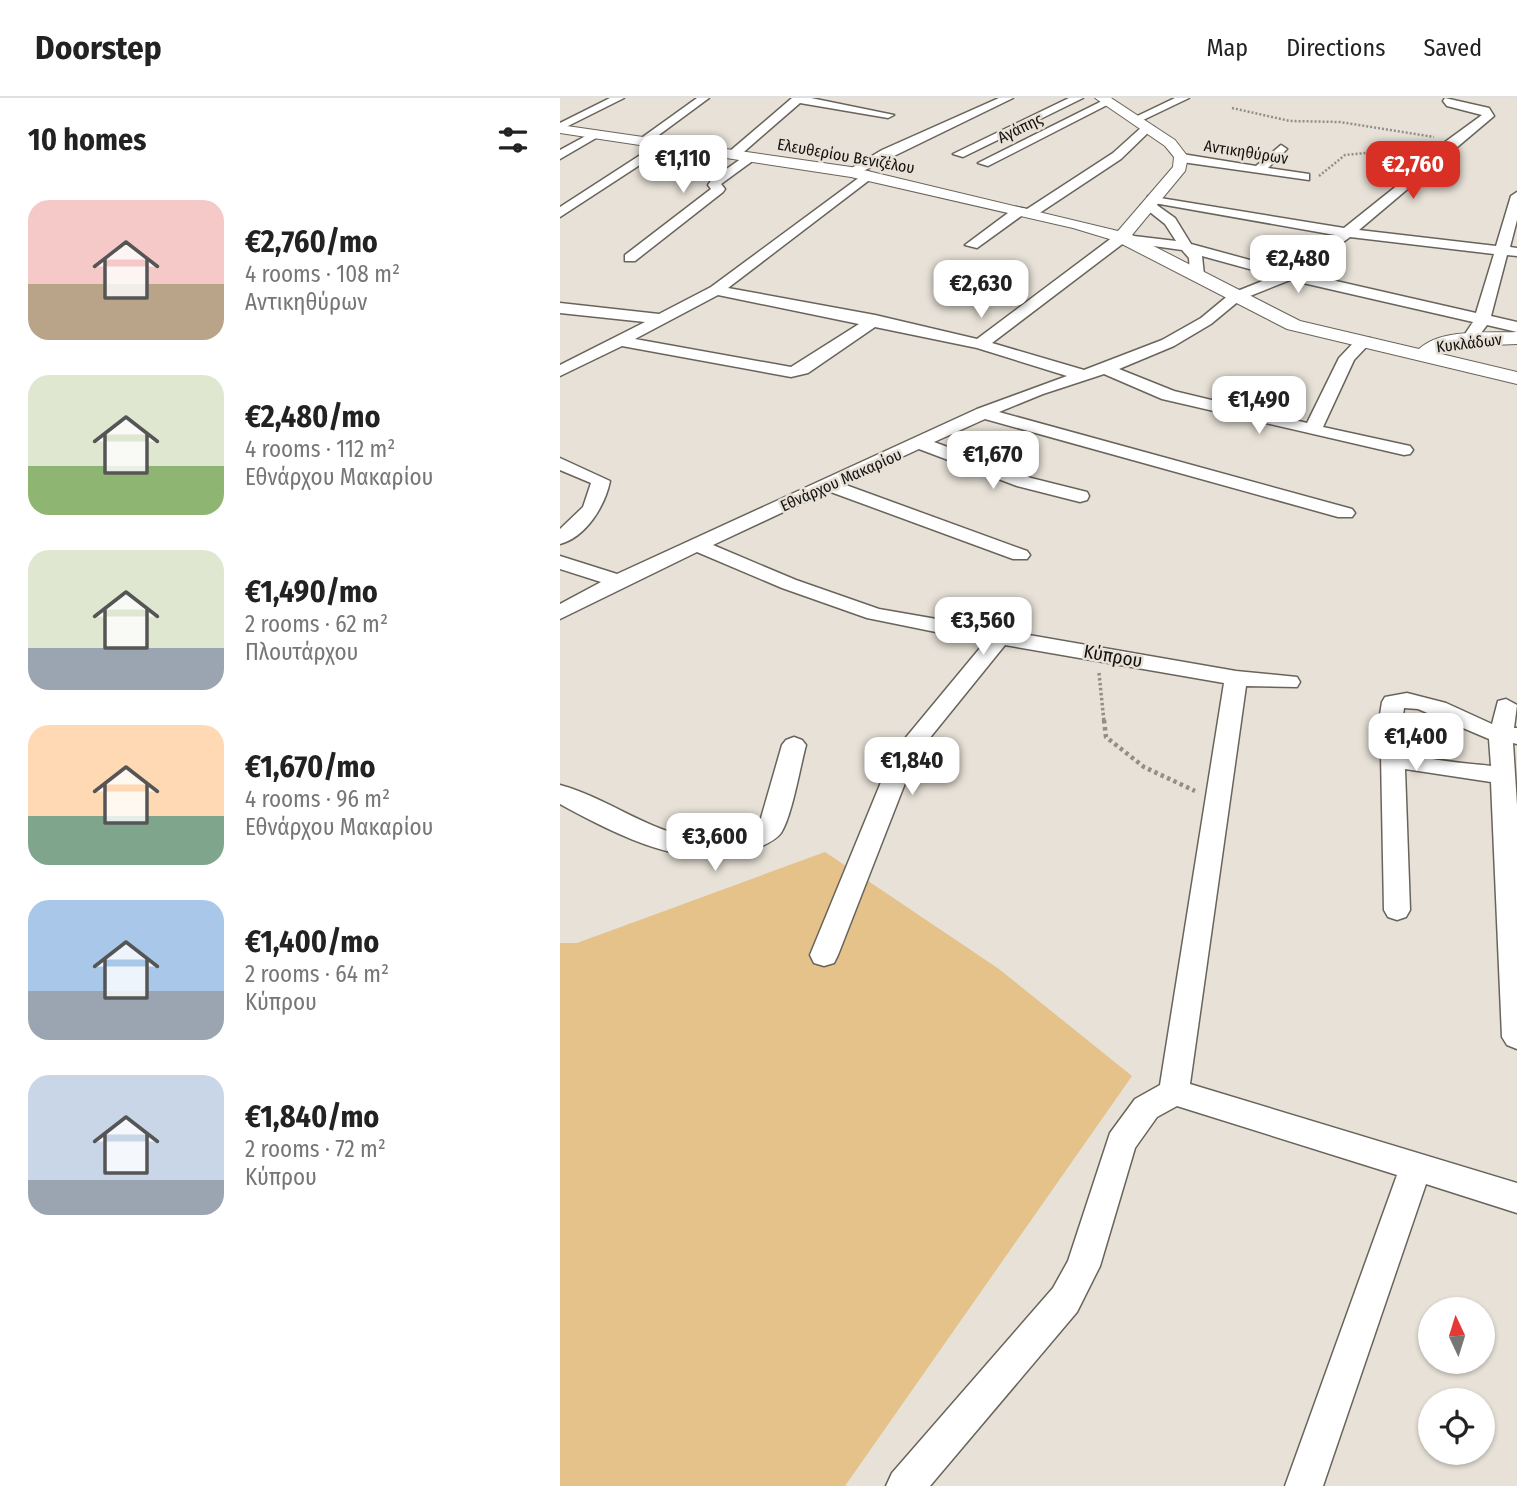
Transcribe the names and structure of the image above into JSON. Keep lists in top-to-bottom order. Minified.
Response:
{"streets":{"street":["Αγάπης","Αντικηθύρων","Ελευθερίου Βενιζέλου","Κυκλάδων","Εθνάρχου Μακαρίου","Κύπρου"]},"crossings":[["Ελευθερίου Βενιζέλου","Κυκλάδων"],["Ελευθερίου Βενιζέλου","Εθνάρχου Μακαρίου"],["Εθνάρχου Μακαρίου","Κύπρου"]],"north":"top","page":{"header":"Doorstep","nav":["Map","Directions","Saved"],"heading":"10 homes","price":["€1,110","€2,760","€2,480","€2,630","€1,490","€1,670","€3,560","€1,400","€1,840","€3,600"],"list":[{"name":"€2,760/mo","note":"4 rooms · 108 m² · Αντικηθύρων"},{"name":"€2,480/mo","note":"4 rooms · 112 m² · Εθνάρχου Μακαρίου"},{"name":"€1,490/mo","note":"2 rooms · 62 m² · Πλουτάρχου"},{"name":"€1,670/mo","note":"4 rooms · 96 m² · Εθνάρχου Μακαρίου"},{"name":"€1,400/mo","note":"2 rooms · 64 m² · Κύπρου"},{"name":"€1,840/mo","note":"2 rooms · 72 m² · Κύπρου"}]}}
